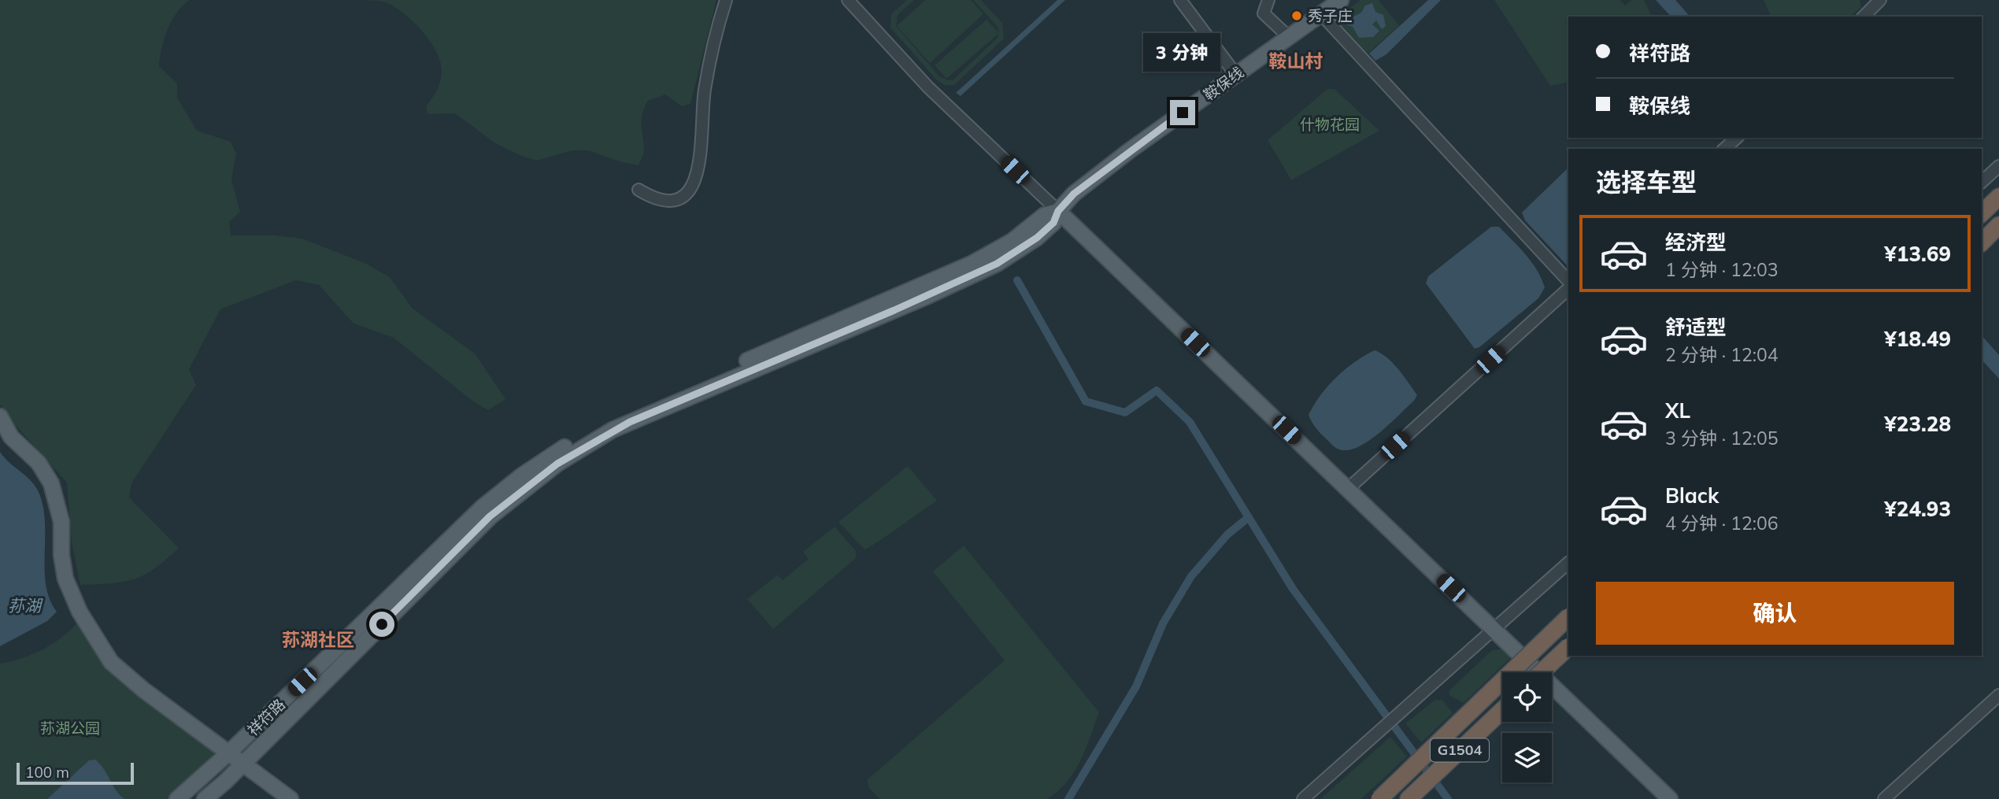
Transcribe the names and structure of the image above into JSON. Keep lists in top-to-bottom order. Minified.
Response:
{"streets":{"highway":["G1504"],"main road":["鞍保线","祥符路"]},"crossings":[["鞍保线","祥符路"]],"districts":["鞍山村","荪湖社区"],"water":["荪湖"],"parks":["什物花园","荪湖公园"],"places":["秀子庄"],"scale_bar":"100 m","page":{"banner":["祥符路","鞍保线"],"bubble":"3 分钟","heading":"选择车型","list":[{"name":"经济型","note":"1 分钟 · 12:03","value":"¥13.69"},{"name":"舒适型","note":"2 分钟 · 12:04","value":"¥18.49"},{"name":"XL","note":"3 分钟 · 12:05","value":"¥23.28"},{"name":"Black","note":"4 分钟 · 12:06","value":"¥24.93"}],"buttons":"确认","scale":"100 m"}}
